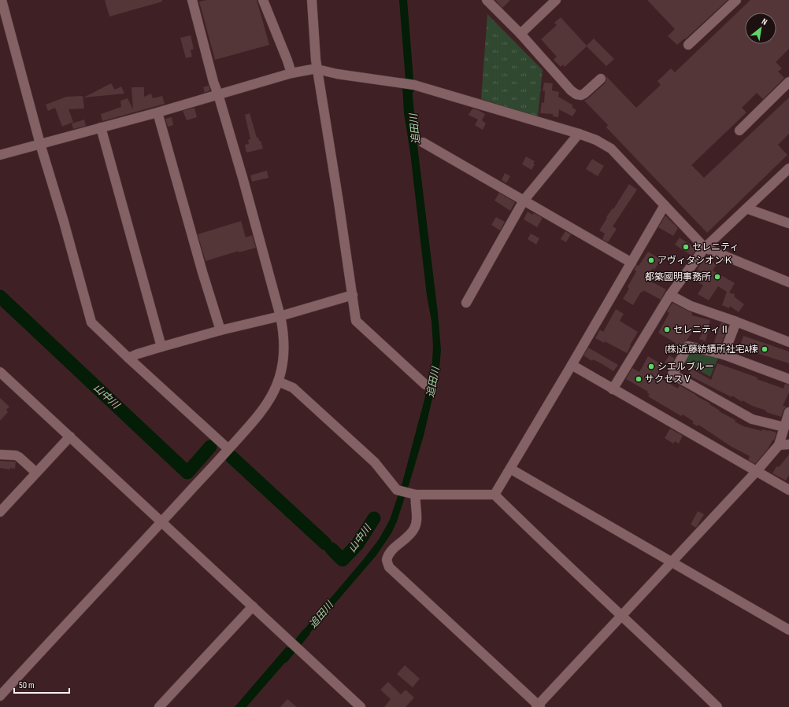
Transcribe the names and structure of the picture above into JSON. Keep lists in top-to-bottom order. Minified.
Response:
{"water":["追田川","山中川"],"places":["セレニティ","アヴィタシオンＫ","都築國明事務所","セレニティⅡ","(株)近藤紡績所社宅A棟","シエルブルー","サクセスⅤ"],"scale_bar":"50 m","north":"top right"}
